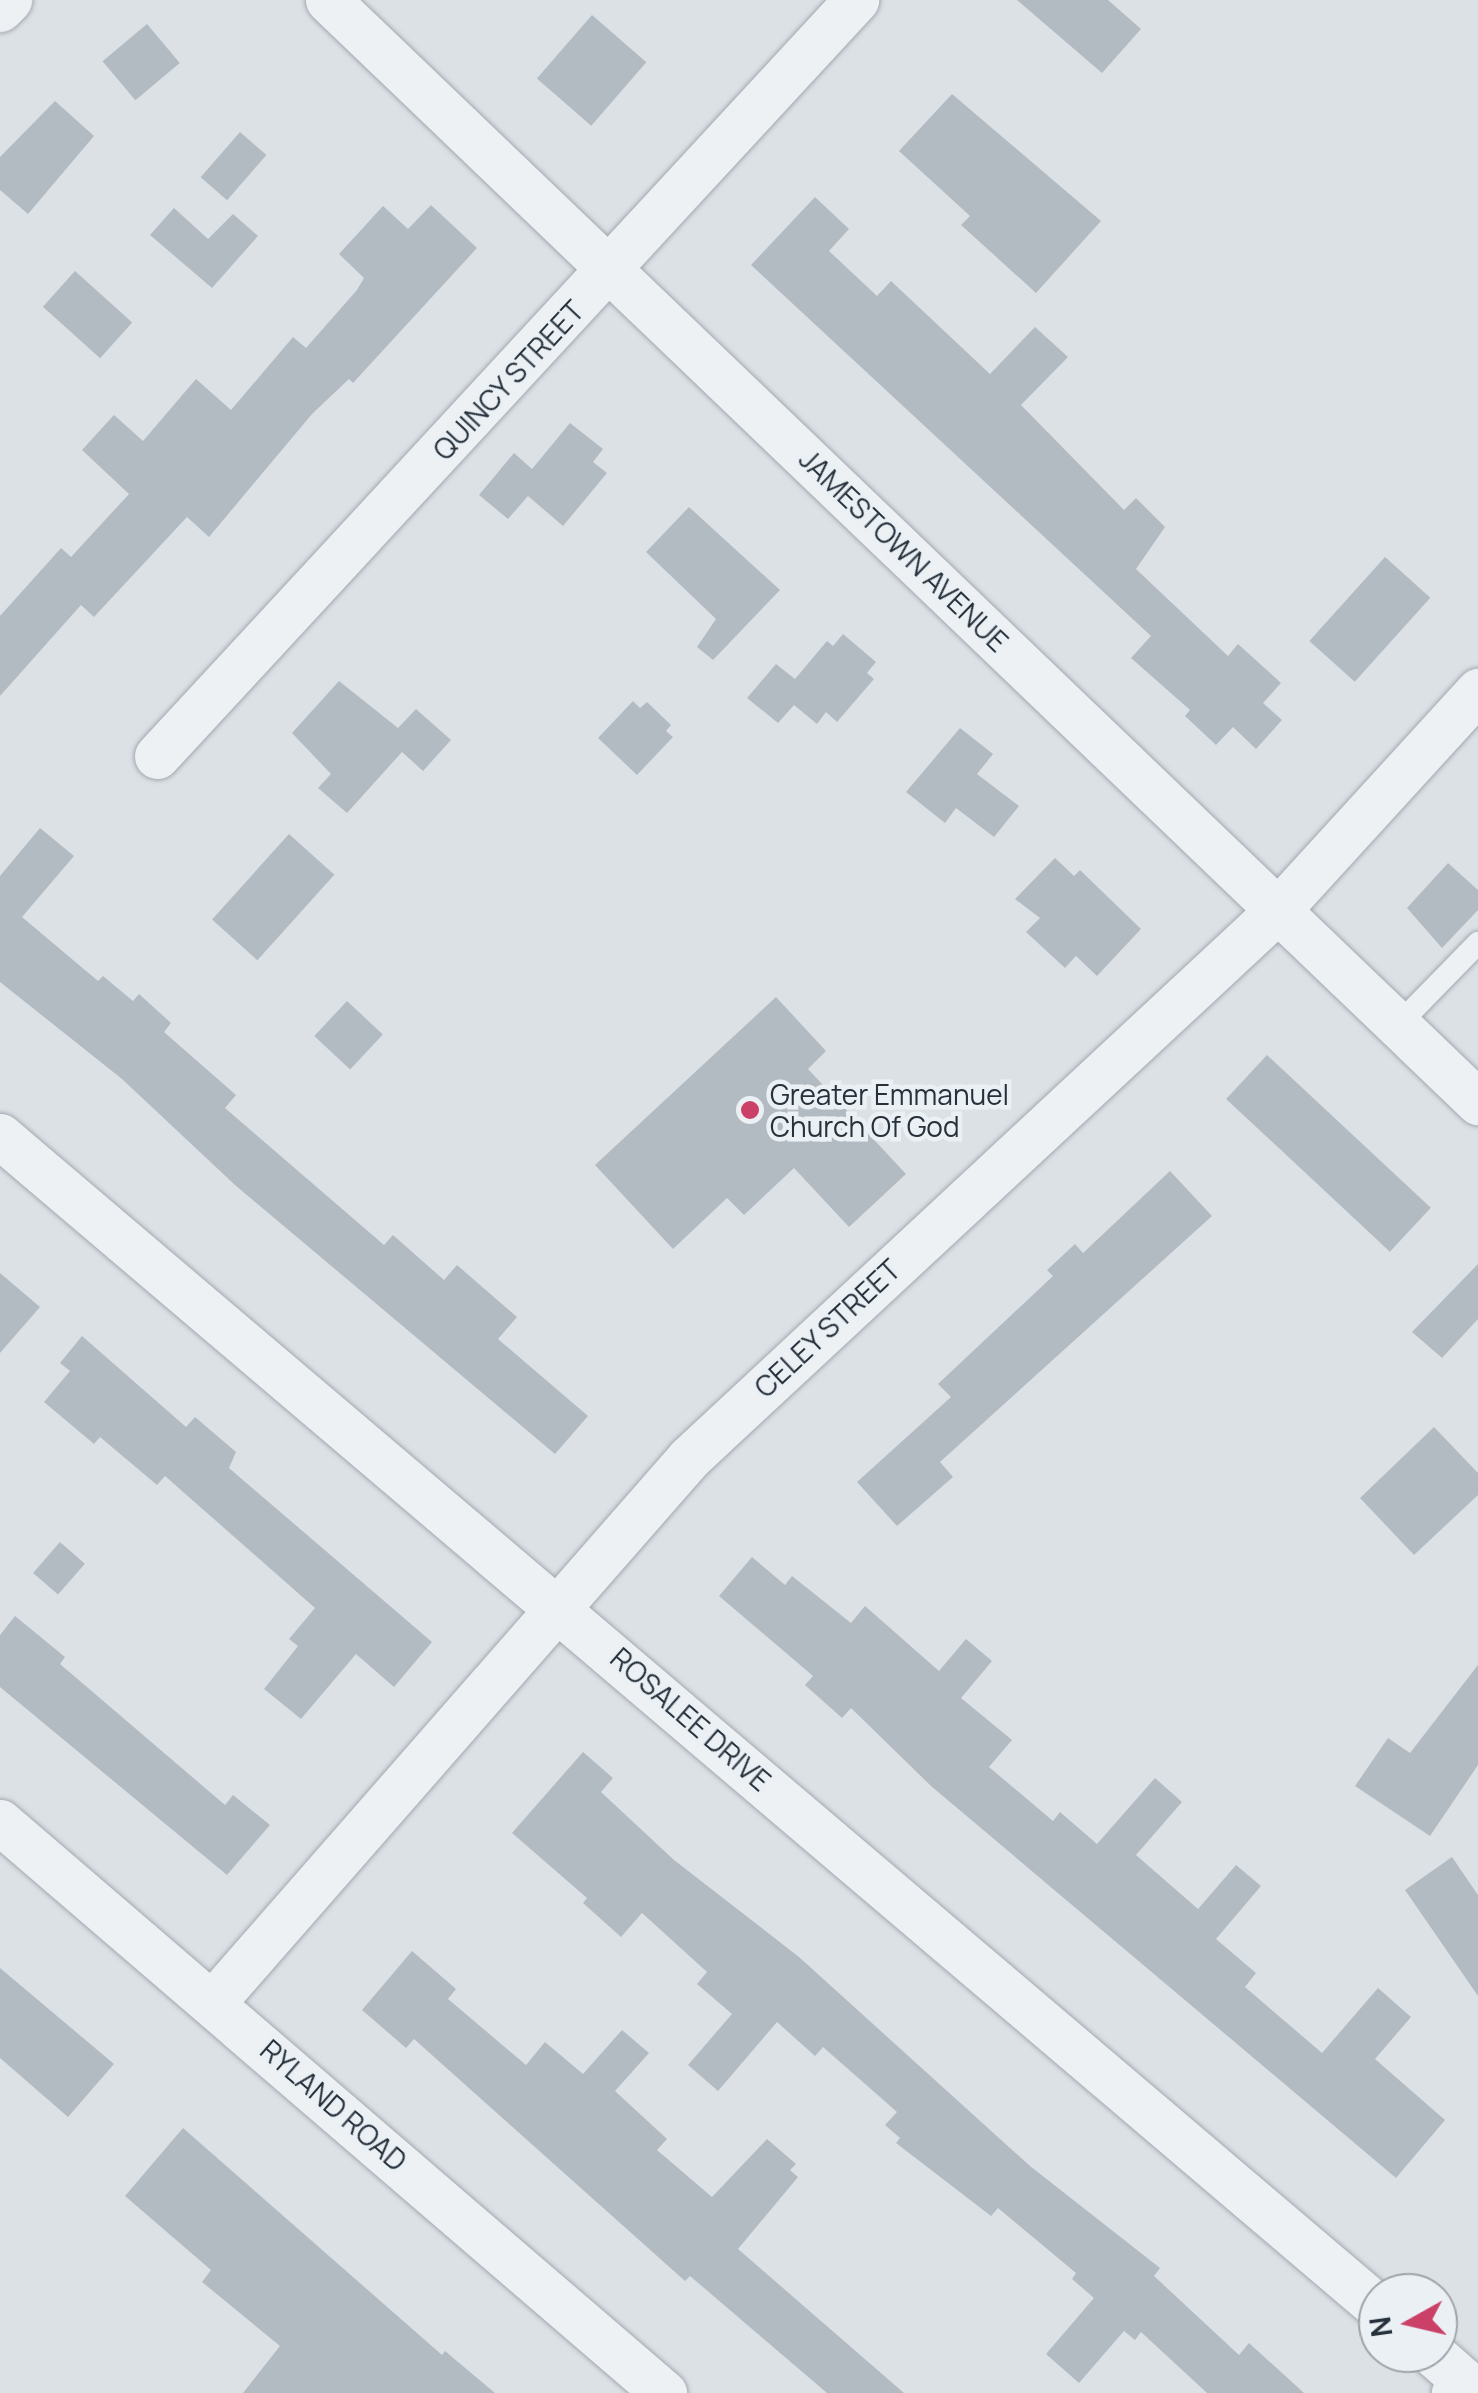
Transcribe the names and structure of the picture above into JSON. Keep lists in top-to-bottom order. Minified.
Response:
{"streets":{"street":["QUINCY STREET","JAMESTOWN AVENUE","CELEY STREET","ROSALEE DRIVE","RYLAND ROAD"]},"crossings":[["QUINCY STREET","JAMESTOWN AVENUE"],["JAMESTOWN AVENUE","CELEY STREET"],["CELEY STREET","ROSALEE DRIVE"],["CELEY STREET","RYLAND ROAD"]],"places":["Greater Emmanuel Church Of God"],"north":"left"}
